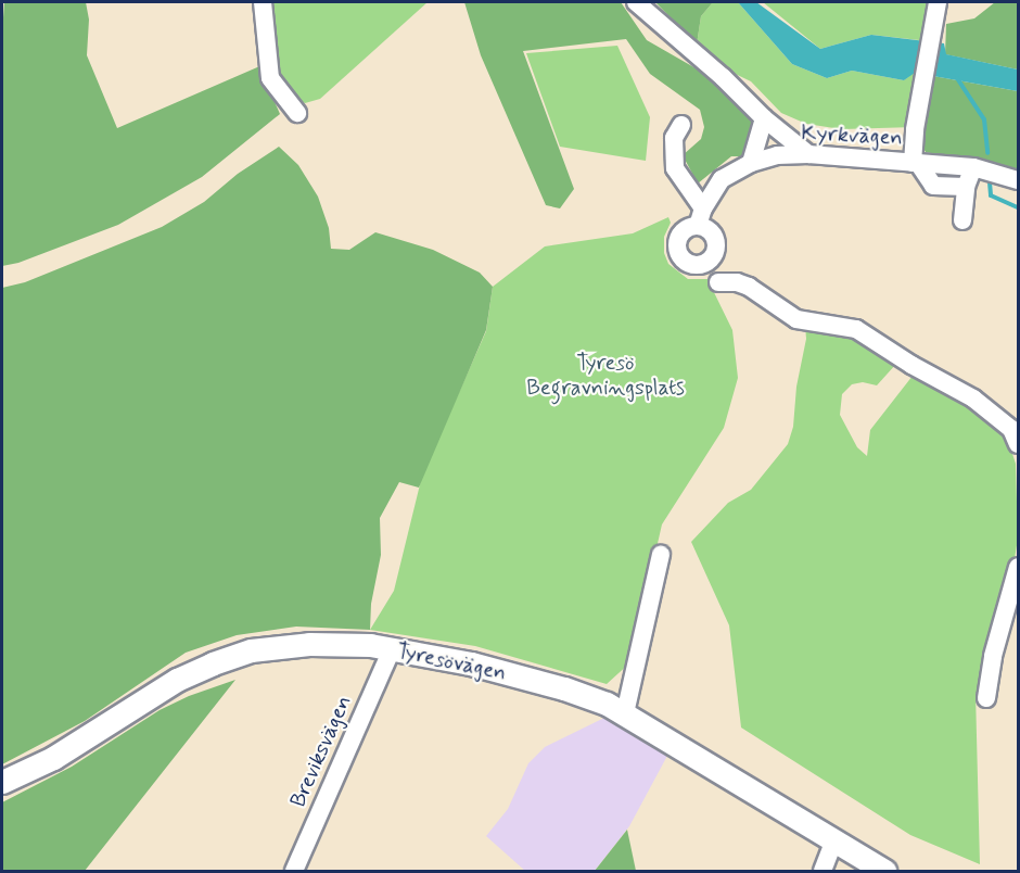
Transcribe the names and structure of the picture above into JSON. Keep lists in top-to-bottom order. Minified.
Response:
{"streets":{"main road":["Tyresövägen"],"street":["Kyrkvägen","Breviksvägen"]},"crossings":[["Tyresövägen","Breviksvägen"]],"parks":["Tyresö Begravningsplats"]}
